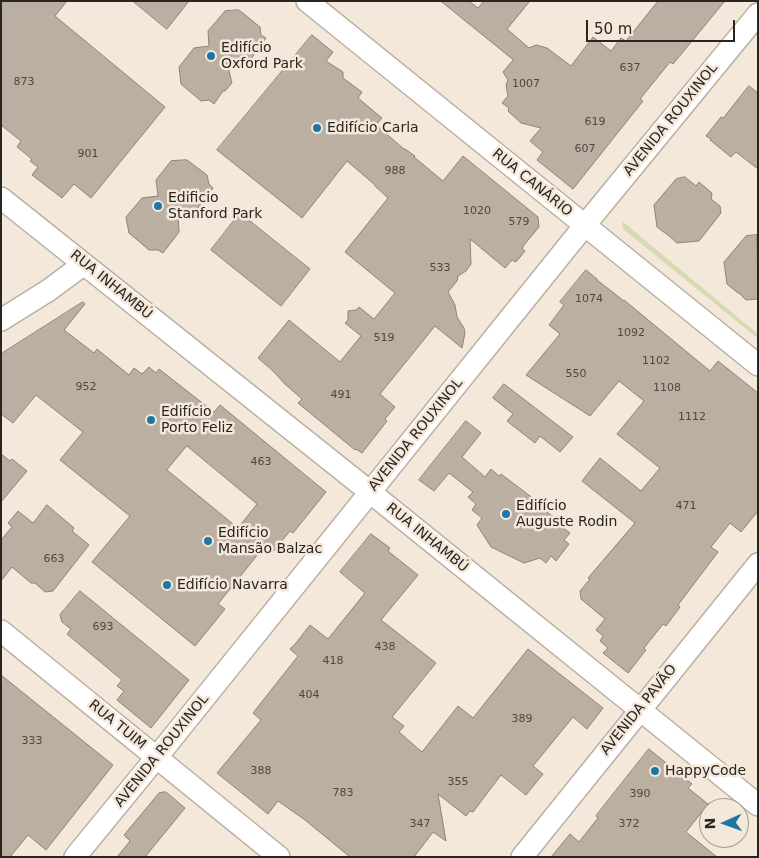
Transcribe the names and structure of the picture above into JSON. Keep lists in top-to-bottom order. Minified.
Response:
{"streets":{"street":["AVENIDA ROUXINOL","RUA CANÁRIO","RUA INHAMBÚ","AVENIDA PAVÃO","RUA TUIM"]},"crossings":[["AVENIDA ROUXINOL","RUA CANÁRIO"],["AVENIDA ROUXINOL","RUA INHAMBÚ"],["AVENIDA ROUXINOL","RUA TUIM"],["RUA INHAMBÚ","AVENIDA PAVÃO"]],"places":["Edifício Oxford Park","Edifício Carla","Edificio Stanford Park","Edifício Porto Feliz","Edifício Auguste Rodin","Edifício Mansão Balzac","Edifício Navarra","HappyCode"],"house_numbers":["637","873","1007","619","607","901","988","1020","579","533","1074","1092","519","1102","550","952","1108","491","1112","463","471","663","693","438","418","404","389","333","388","355","783","390","347","372"],"scale_bar":"50 m","north":"left"}
